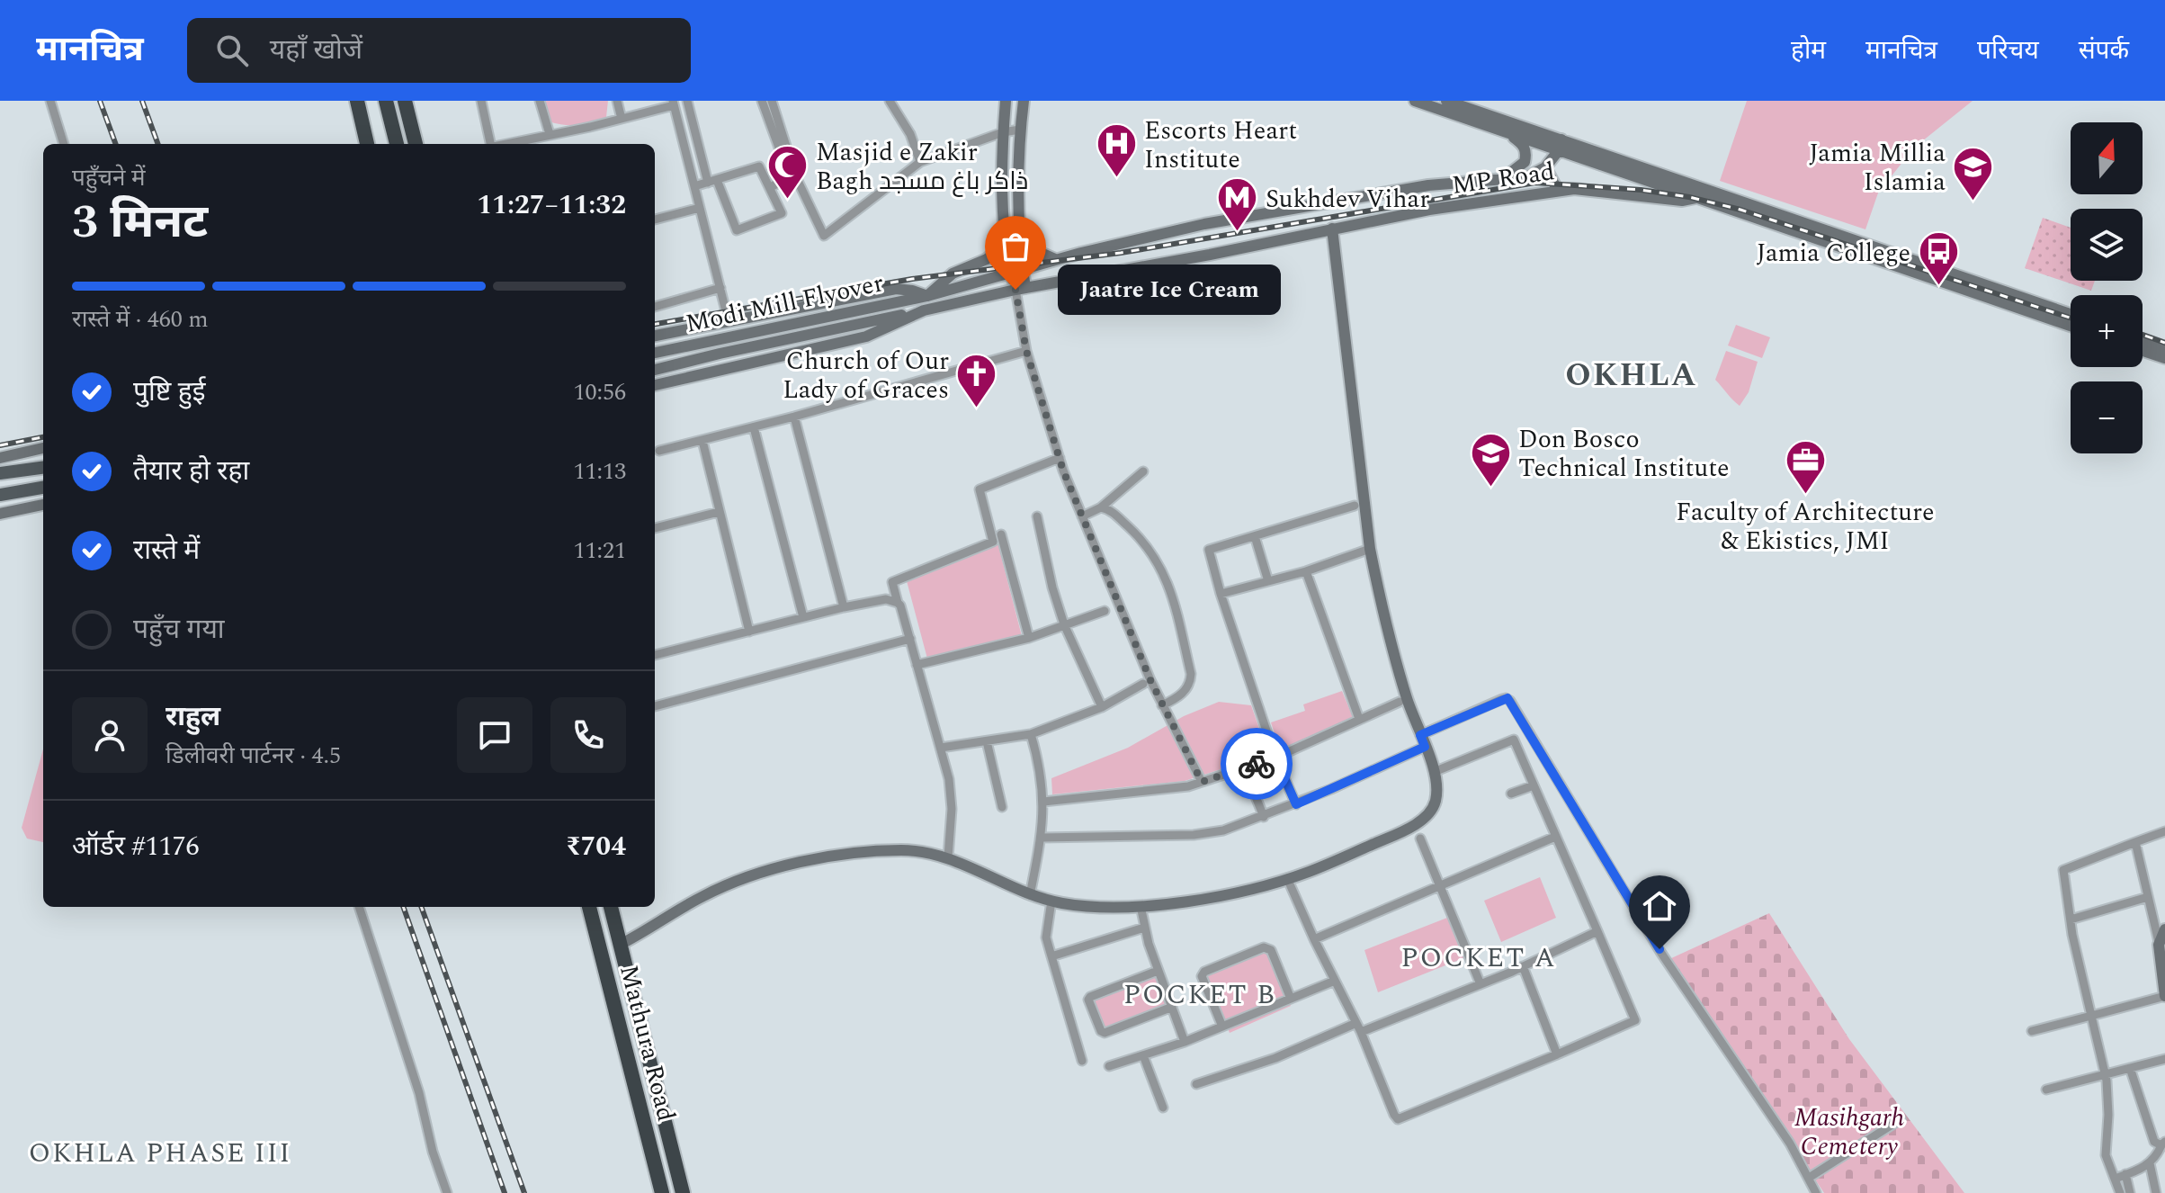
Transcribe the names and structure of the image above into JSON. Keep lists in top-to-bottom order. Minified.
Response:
{"streets":{"highway":["Mathura Road"],"main road":["MP Road","Modi Mill Flyover"]},"crossings":[["MP Road","Modi Mill Flyover"]],"districts":["OKHLA","POCKET A","POCKET B","OKHLA PHASE III"],"parks":["Masihgarh Cemetery"],"places":{"hospital":["Escorts Heart Institute"],"mosque":["Masjid e Zakir Bagh ذاکر باغ مسجد"],"school or university":["Jamia Millia Islamia","Don Bosco Technical Institute"],"metro station":["Sukhdev Vihar"],"bus stop":["Jamia College"],"other":["Jaatre Ice Cream"],"church":["Church of Our Lady of Graces"],"office":["Faculty of Architecture & Ekistics, JMI"]},"north":"top","page":{"header":"मानचित्र","search":"यहाँ खोजें","nav":["होम","मानचित्र","परिचय","संपर्क"],"map_buttons":["+","−"],"heading":["3 मिनट","पहुँचने में","11:27–11:32"],"panel":["राहुल","डिलीवरी पार्टनर · 4.5","ऑर्डर #1176","₹704"],"bubble":"Jaatre Ice Cream","bar":"रास्ते में · 460 m","list":[["पुष्टि हुई","10:56"],["तैयार हो रहा","11:13"],["रास्ते में","11:21"],"पहुँच गया"]}}
